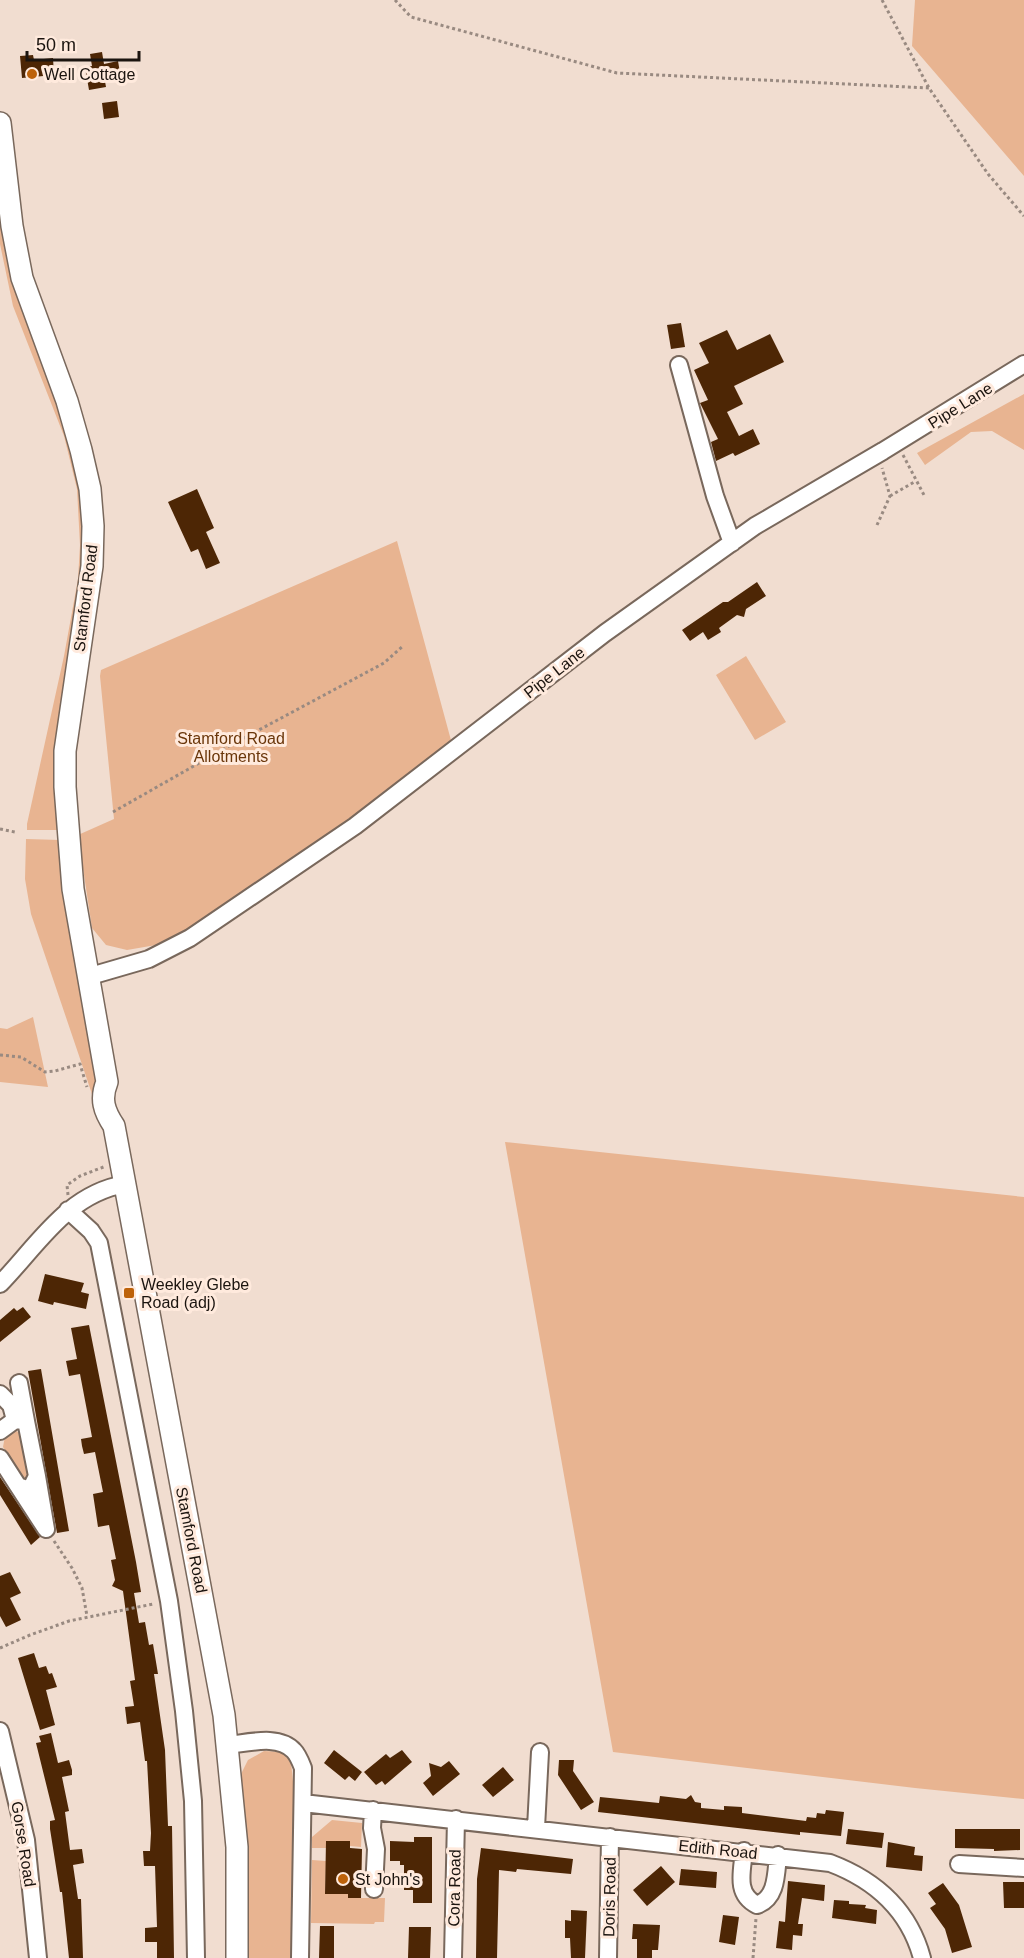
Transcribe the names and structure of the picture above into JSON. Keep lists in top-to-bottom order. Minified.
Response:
{"streets":{"main road":["Stamford Road"],"street":["Pipe Lane","Gorse Road","Edith Road","Cora Road","Doris Road"]},"crossings":[["Pipe Lane","Stamford Road"],["Edith Road","Cora Road"],["Edith Road","Doris Road"]],"parks":["Stamford Road Allotments"],"places":{"other":["Well Cottage","St John's"],"transit":["Weekley Glebe Road (adj)"]},"scale_bar":"50 m"}
